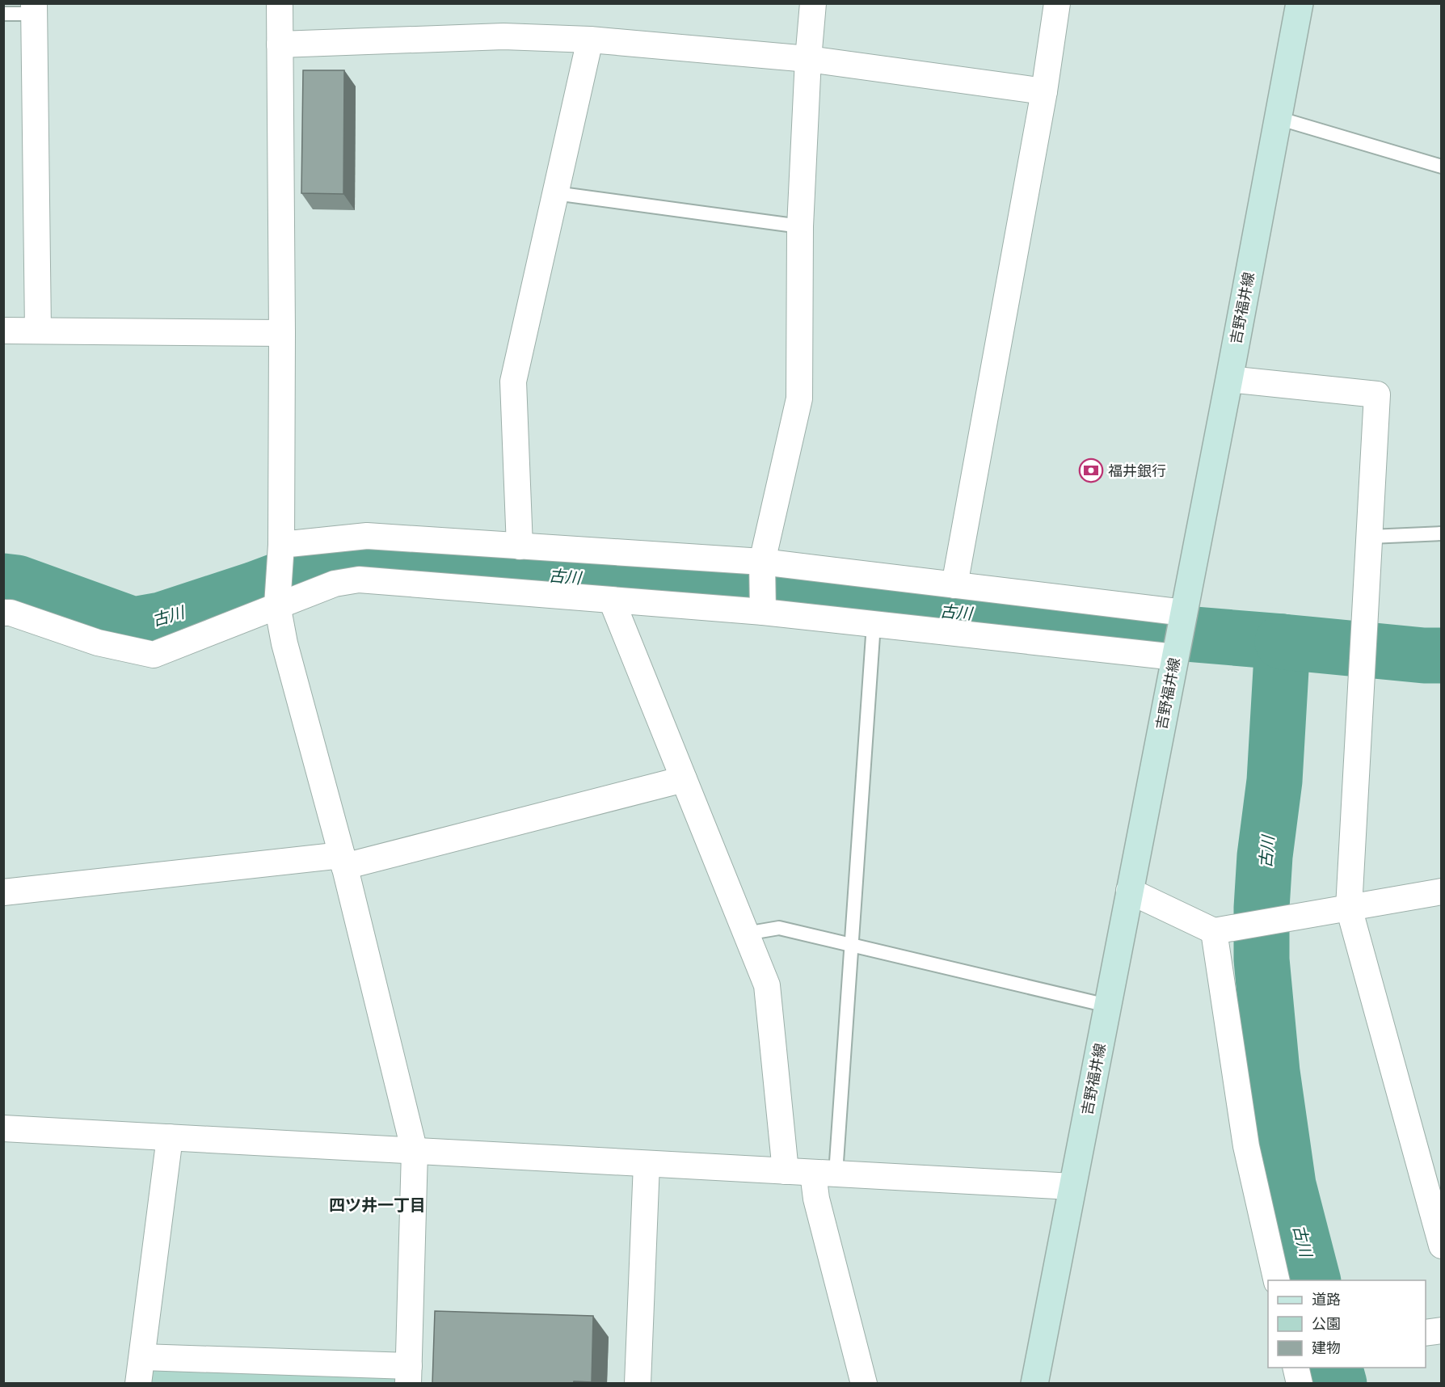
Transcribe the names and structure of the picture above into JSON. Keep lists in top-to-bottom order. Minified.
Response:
{"streets":{"main road":["吉野福井線"]},"districts":["四ツ井一丁目"],"water":["古川"],"places":{"bank":["福井銀行"]},"legend":["道路","公園","建物"]}
